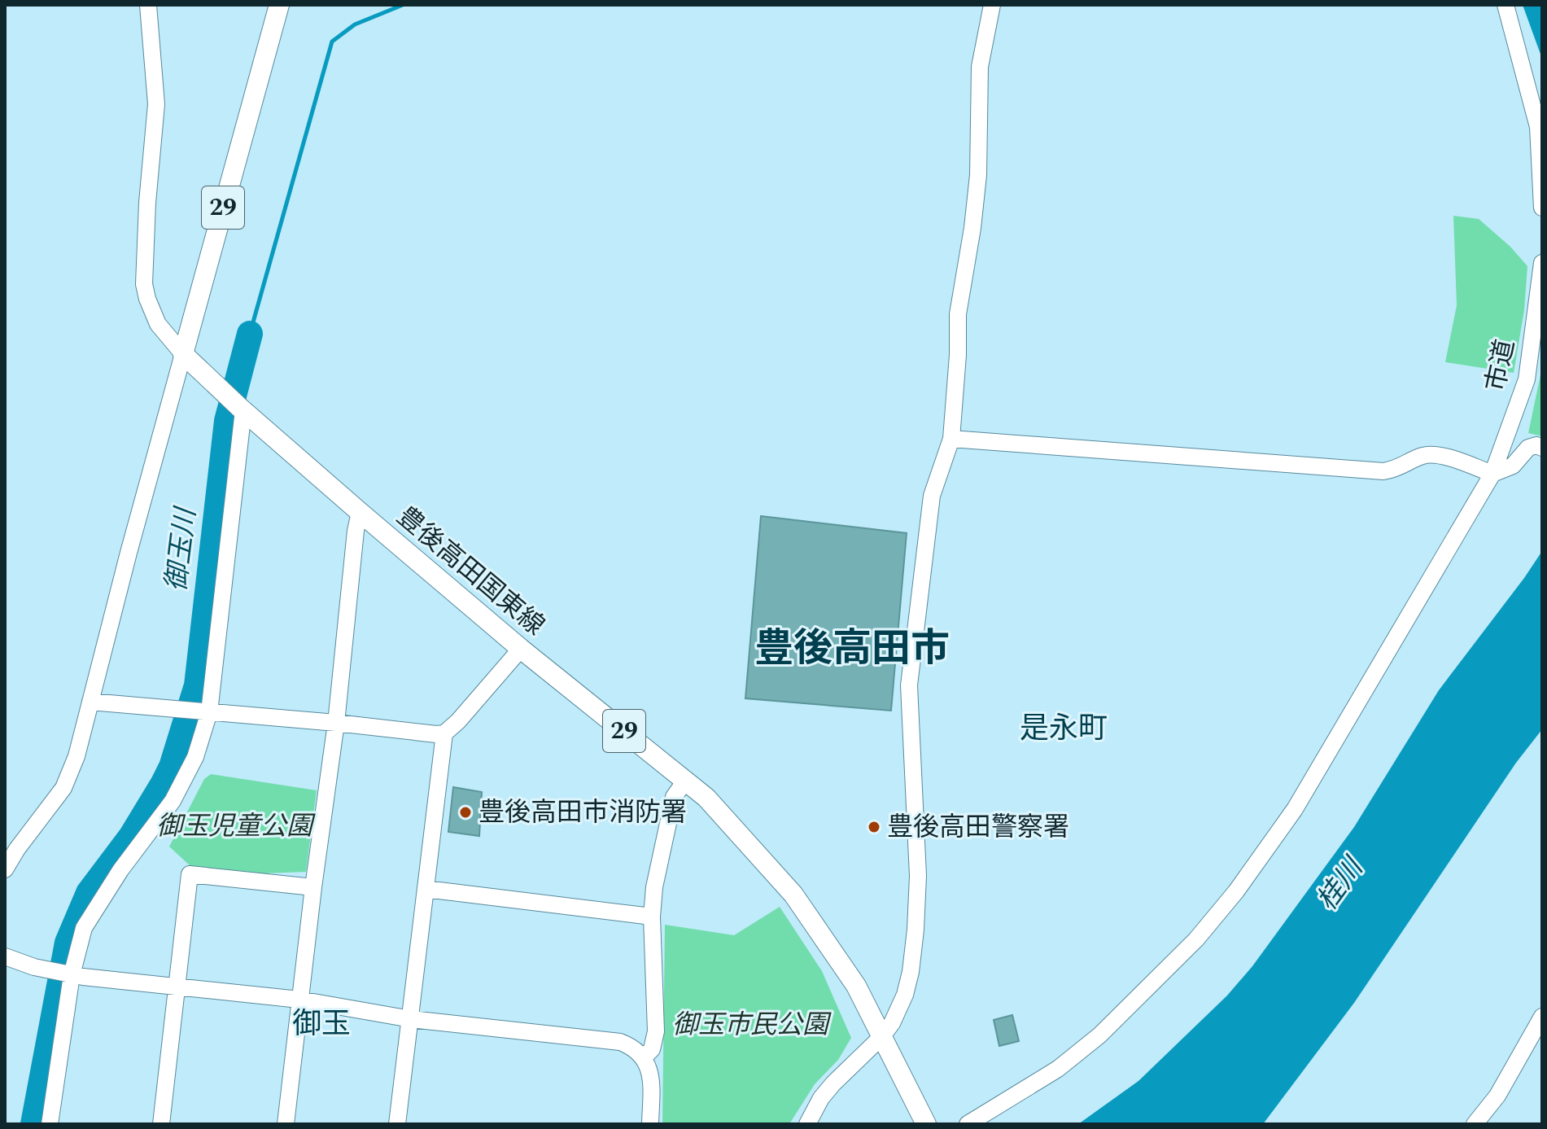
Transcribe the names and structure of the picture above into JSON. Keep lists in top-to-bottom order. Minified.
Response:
{"streets":{"main road":["29","豊後高田国東線"],"street":["市道"]},"crossings":[["29","豊後高田国東線"]],"districts":["豊後高田市","是永町","御玉"],"water":["御玉川","桂川"],"parks":["御玉児童公園","御玉市民公園"],"places":["豊後高田市消防署","豊後高田警察署"]}
